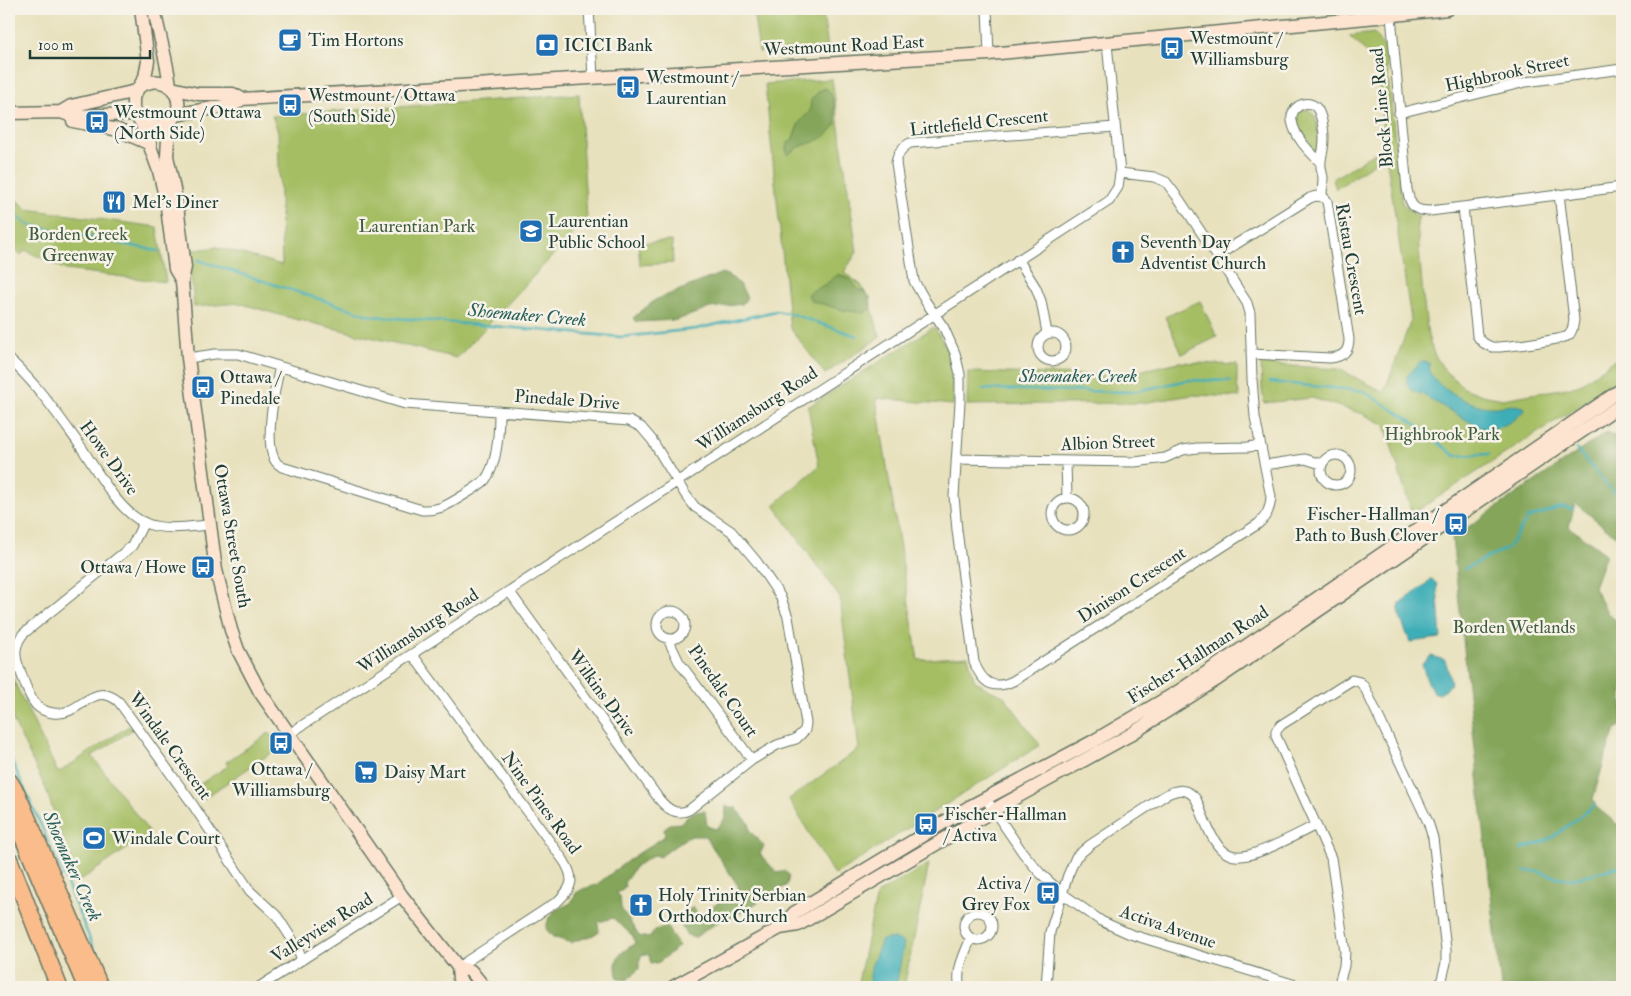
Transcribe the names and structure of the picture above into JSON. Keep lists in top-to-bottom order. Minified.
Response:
{"streets":{"main road":["Westmount Road East","Ottawa Street South","Fischer-Hallman Road"],"street":["Highbrook Street","Block Line Road","Littlefield Crescent","Ristau Crescent","Pinedale Drive","Williamsburg Road","Albion Street","Howe Drive","Dinison Crescent","Pinedale Court","Wilkins Drive","Windale Crescent","Nine Pines Road","Activa Avenue","Valleyview Road"]},"crossings":[["Westmount Road East","Block Line Road"],["Westmount Road East","Williamsburg Road"],["Highbrook Street","Block Line Road"],["Littlefield Crescent","Williamsburg Road"],["Littlefield Crescent","Dinison Crescent"],["Ristau Crescent","Dinison Crescent"],["Pinedale Drive","Williamsburg Road"],["Pinedale Drive","Ottawa Street South"],["Pinedale Drive","Pinedale Court"],["Pinedale Drive","Wilkins Drive"],["Williamsburg Road","Ottawa Street South"],["Williamsburg Road","Dinison Crescent"],["Williamsburg Road","Wilkins Drive"],["Williamsburg Road","Nine Pines Road"],["Albion Street","Dinison Crescent"],["Howe Drive","Ottawa Street South"],["Howe Drive","Windale Crescent"],["Ottawa Street South","Nine Pines Road"],["Ottawa Street South","Valleyview Road"],["Fischer-Hallman Road","Activa Avenue"],["Windale Crescent","Valleyview Road"]],"water":["Shoemaker Creek"],"parks":["Laurentian Park","Borden Creek Greenway","Highbrook Park","Borden Wetlands"],"places":{"cafe":["Tim Hortons"],"bank":["ICICI Bank"],"bus stop":["Westmount / Williamsburg","Westmount / Laurentian","Westmount / Ottawa (South Side)","Westmount / Ottawa (North Side)","Ottawa / Pinedale","Fischer-Hallman / Path to Bush Clover","Ottawa / Howe","Ottawa / Williamsburg","Fischer-Hallman / Activa","Activa / Grey Fox"],"restaurant":["Mel's Diner"],"school or university":["Laurentian Public School"],"church":["Seventh Day Adventist Church","Holy Trinity Serbian Orthodox Church"],"supermarket":["Daisy Mart"],"sports":["Windale Court"]},"scale_bar":"100 m"}
